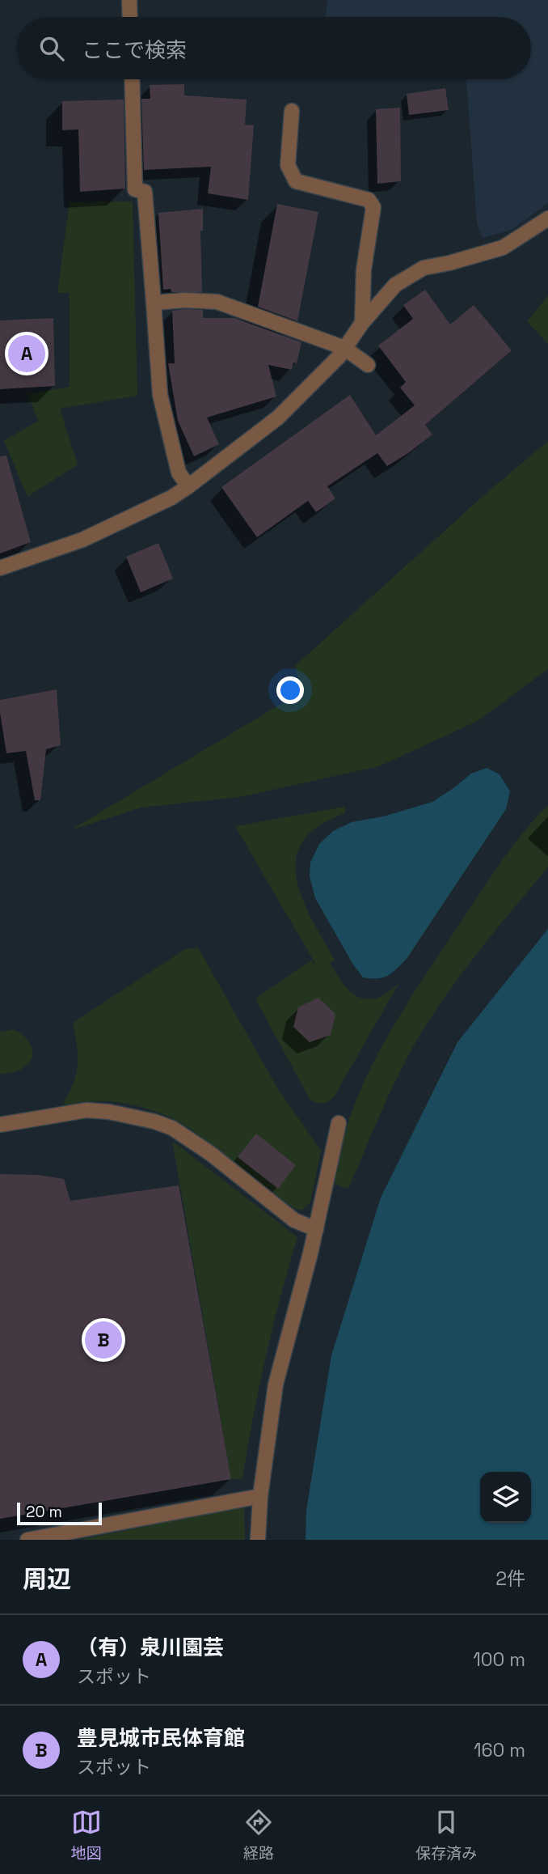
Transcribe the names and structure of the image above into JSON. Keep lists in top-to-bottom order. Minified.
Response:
{"scale_bar":"20 m","page":{"search":"ここで検索","pins":["A","B"],"scale":"20 m","heading":["周辺","2件"],"list":[{"mark":"A","name":"（有）泉川園芸","note":"スポット","value":"100 m"},{"mark":"B","name":"豊見城市民体育館","note":"スポット","value":"160 m"}],"nav":["地図","経路","保存済み"]}}
